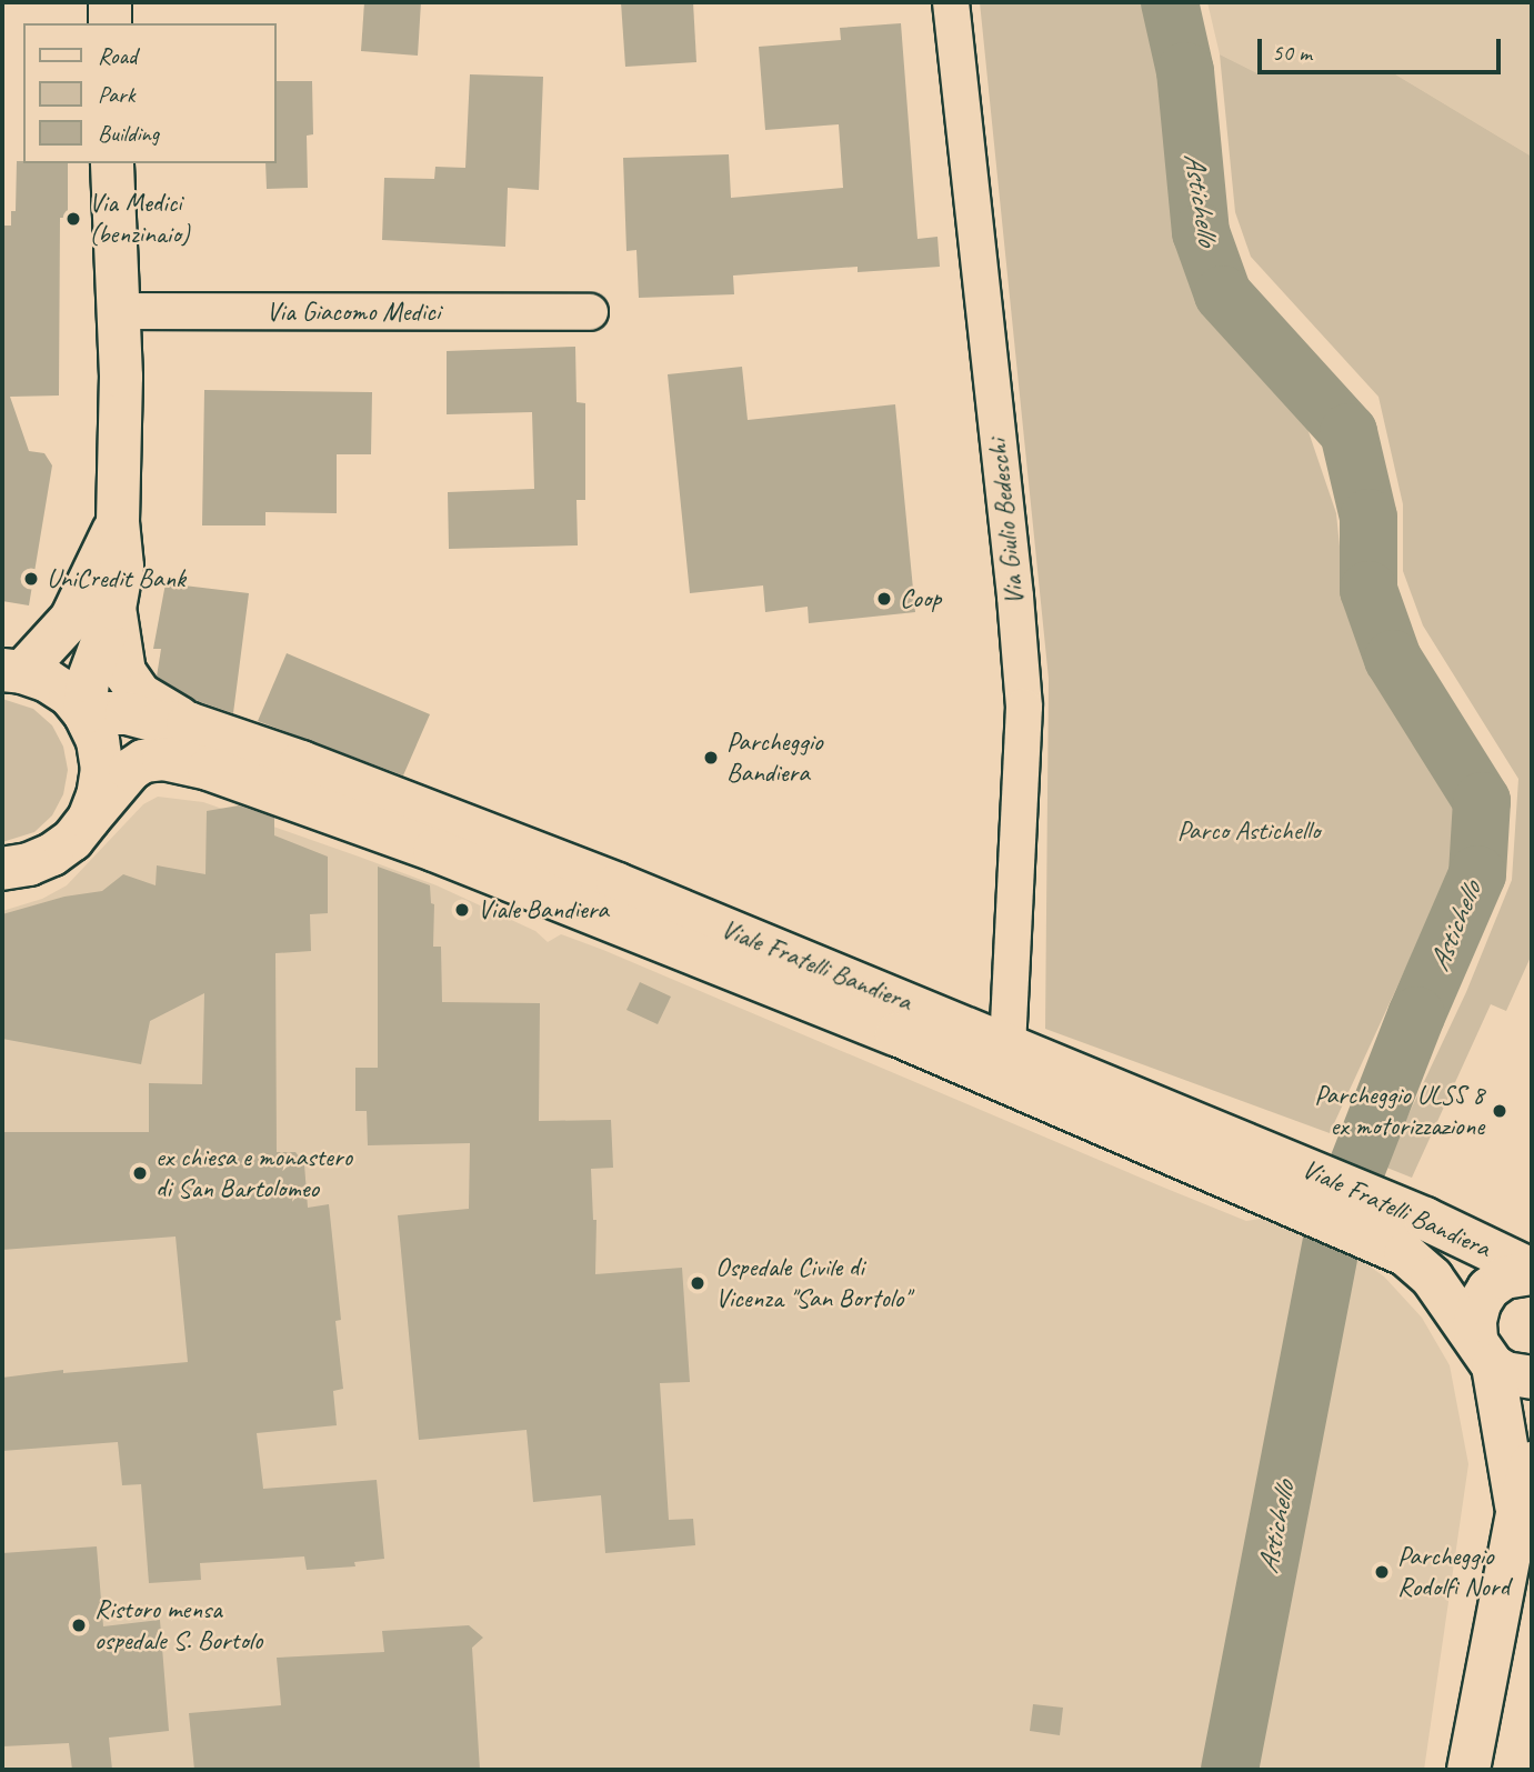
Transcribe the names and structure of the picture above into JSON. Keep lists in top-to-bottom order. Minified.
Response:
{"streets":{"main road":["Viale Fratelli Bandiera"],"street":["Via Giacomo Medici","Via Giulio Bedeschi"]},"crossings":[["Via Giulio Bedeschi","Viale Fratelli Bandiera"]],"water":["Astichello"],"parks":["Parco Astichello"],"places":["Via Medici (benzinaio)","UniCredit Bank","Coop","Parcheggio Bandiera","Viale Bandiera","Parcheggio ULSS 8 ex motorizzazione","ex chiesa e monastero di San Bartolomeo","Ospedale Civile di Vicenza \"San Bortolo\"","Parcheggio Rodolfi Nord","Ristoro mensa ospedale S. Bortolo"],"legend":["Road","Park","Building"],"scale_bar":"50 m"}
